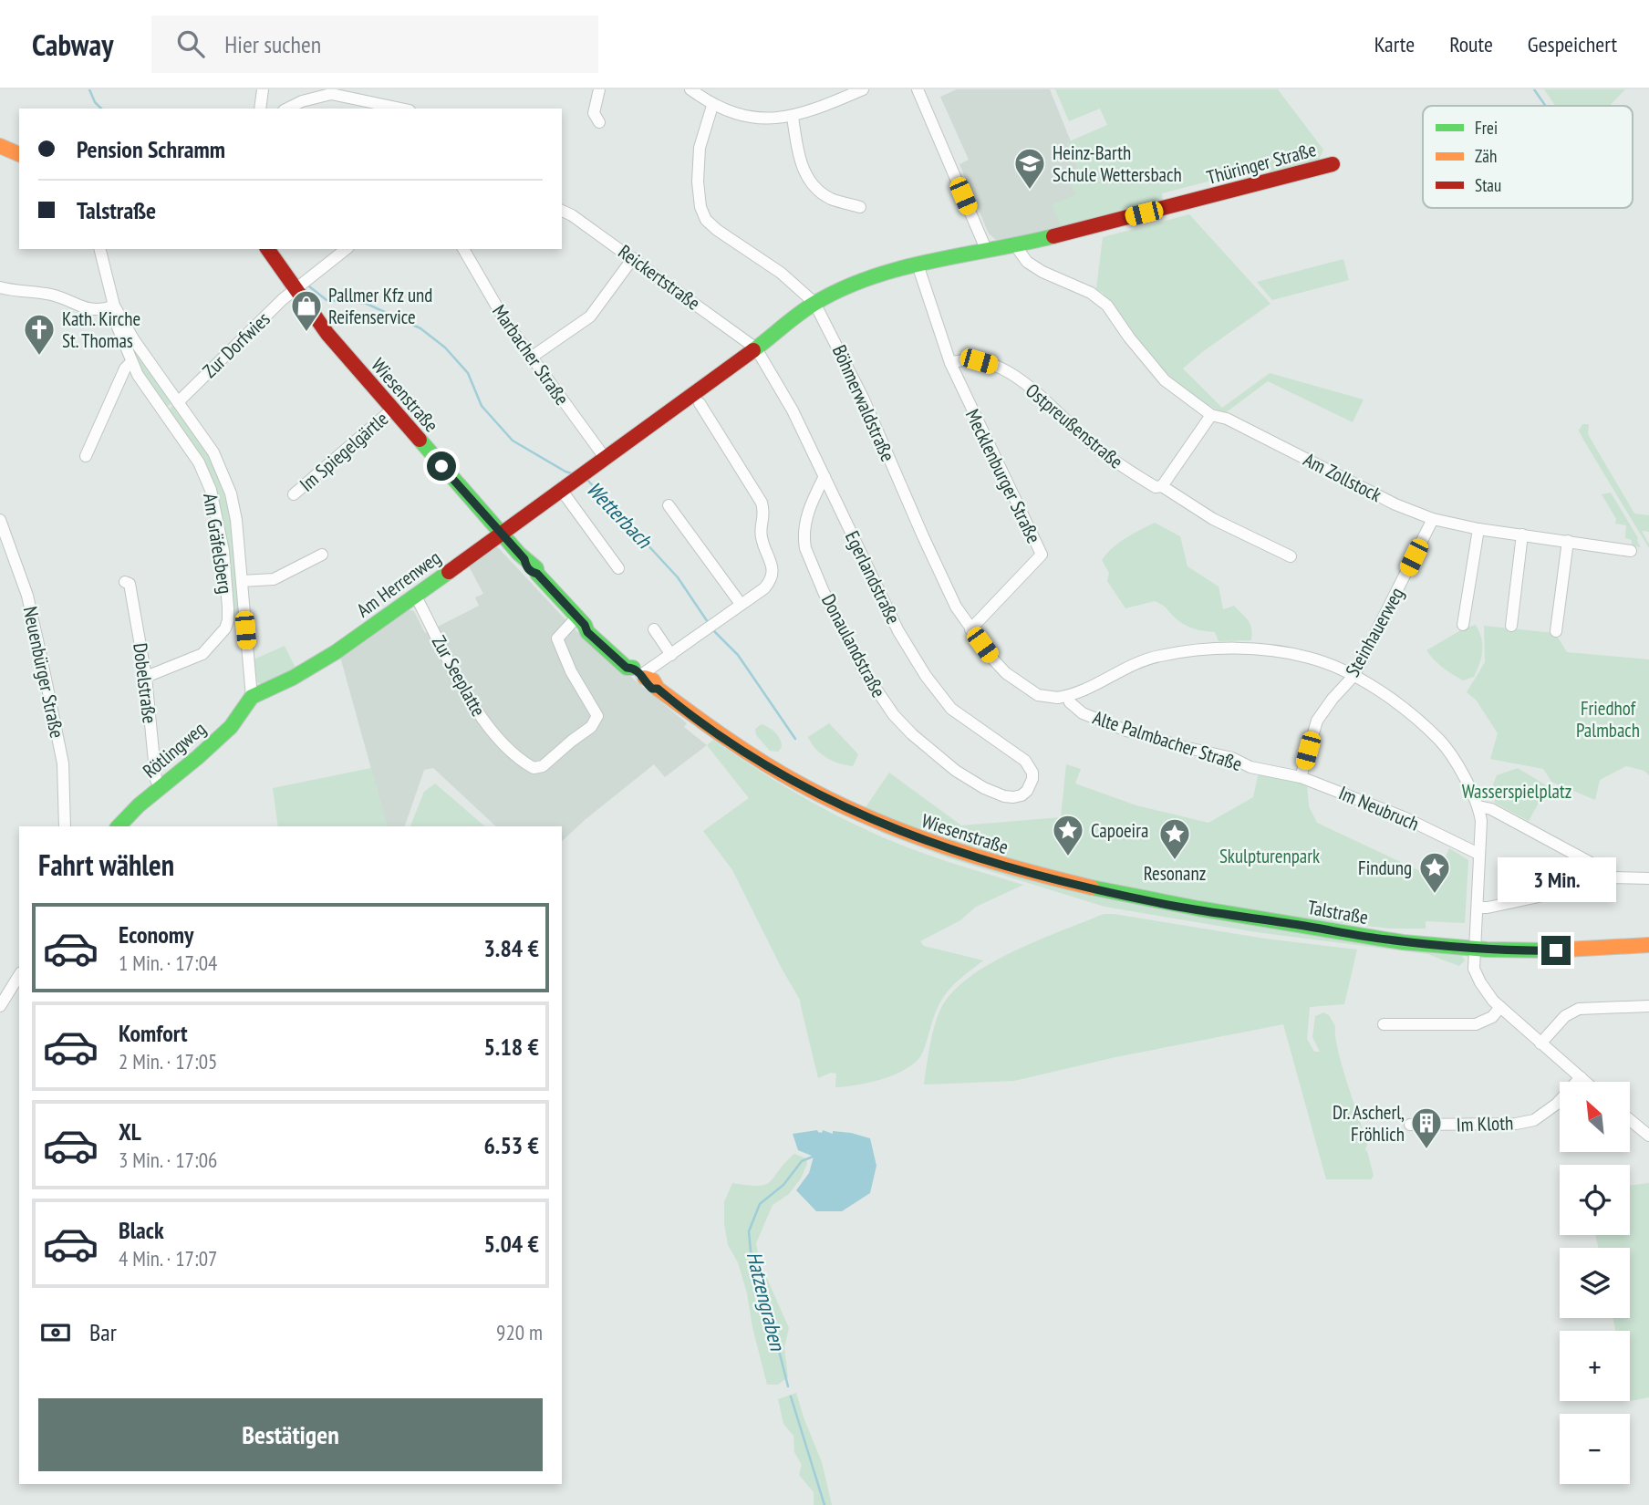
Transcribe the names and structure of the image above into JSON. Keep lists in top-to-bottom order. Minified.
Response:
{"streets":{"main road":["Thüringer Straße","Wiesenstraße","Am Herrenweg","Rötlingweg","Talstraße"],"street":["Reickertstraße","Zur Dorfwies","Marbacher Straße","Böhmerwaldstraße","Ostpreußenstraße","Im Spiegelgärtle","Mecklenburger Straße","Am Zollstock","Am Gräfelsberg","Egerlandstraße","Steinhauerweg","Donaulandstraße","Neuenbürger Straße","Zur Seeplatte","Dobelstraße","Alte Palmbacher Straße","Im Neubruch","Im Kloth"]},"crossings":[["Thüringer Straße","Böhmerwaldstraße"],["Thüringer Straße","Mecklenburger Straße"],["Thüringer Straße","Am Herrenweg"],["Reickertstraße","Egerlandstraße"],["Reickertstraße","Am Herrenweg"],["Zur Dorfwies","Wiesenstraße"],["Marbacher Straße","Am Herrenweg"],["Wiesenstraße","Im Spiegelgärtle"],["Wiesenstraße","Am Herrenweg"],["Wiesenstraße","Zur Seeplatte"],["Wiesenstraße","Talstraße"],["Böhmerwaldstraße","Mecklenburger Straße"],["Böhmerwaldstraße","Am Herrenweg"],["Böhmerwaldstraße","Alte Palmbacher Straße"],["Ostpreußenstraße","Mecklenburger Straße"],["Am Zollstock","Steinhauerweg"],["Am Gräfelsberg","Dobelstraße"],["Egerlandstraße","Am Herrenweg"],["Egerlandstraße","Donaulandstraße"],["Am Herrenweg","Zur Seeplatte"],["Am Herrenweg","Rötlingweg"],["Steinhauerweg","Im Neubruch"],["Dobelstraße","Rötlingweg"],["Alte Palmbacher Straße","Im Neubruch"]],"water":["Wetterbach","Hatzengraben"],"parks":["Friedhof Palmbach","Wasserspielplatz","Skulpturenpark"],"places":{"school or university":["Heinz-Barth Schule Wettersbach"],"shop":["Pallmer Kfz und Reifenservice"],"church":["Kath. Kirche St. Thomas"],"place":["Capoeira","Resonanz","Findung"],"building":["Dr. Ascherl, Fröhlich"]},"legend":["Frei","Zäh","Stau"],"north":"top left","page":{"header":"Cabway","search":"Hier suchen","nav":["Karte","Route","Gespeichert"],"banner":["Pension Schramm","Talstraße"],"heading":"Fahrt wählen","bubble":"3 Min.","list":[{"name":"Economy","note":"1 Min. · 17:04","value":"3.84 €"},{"name":"Komfort","note":"2 Min. · 17:05","value":"5.18 €"},{"name":"XL","note":"3 Min. · 17:06","value":"6.53 €"},{"name":"Black","note":"4 Min. · 17:07","value":"5.04 €"}],"map_buttons":["+","−"],"pay":["Bar","920 m"],"buttons":"Bestätigen"}}
